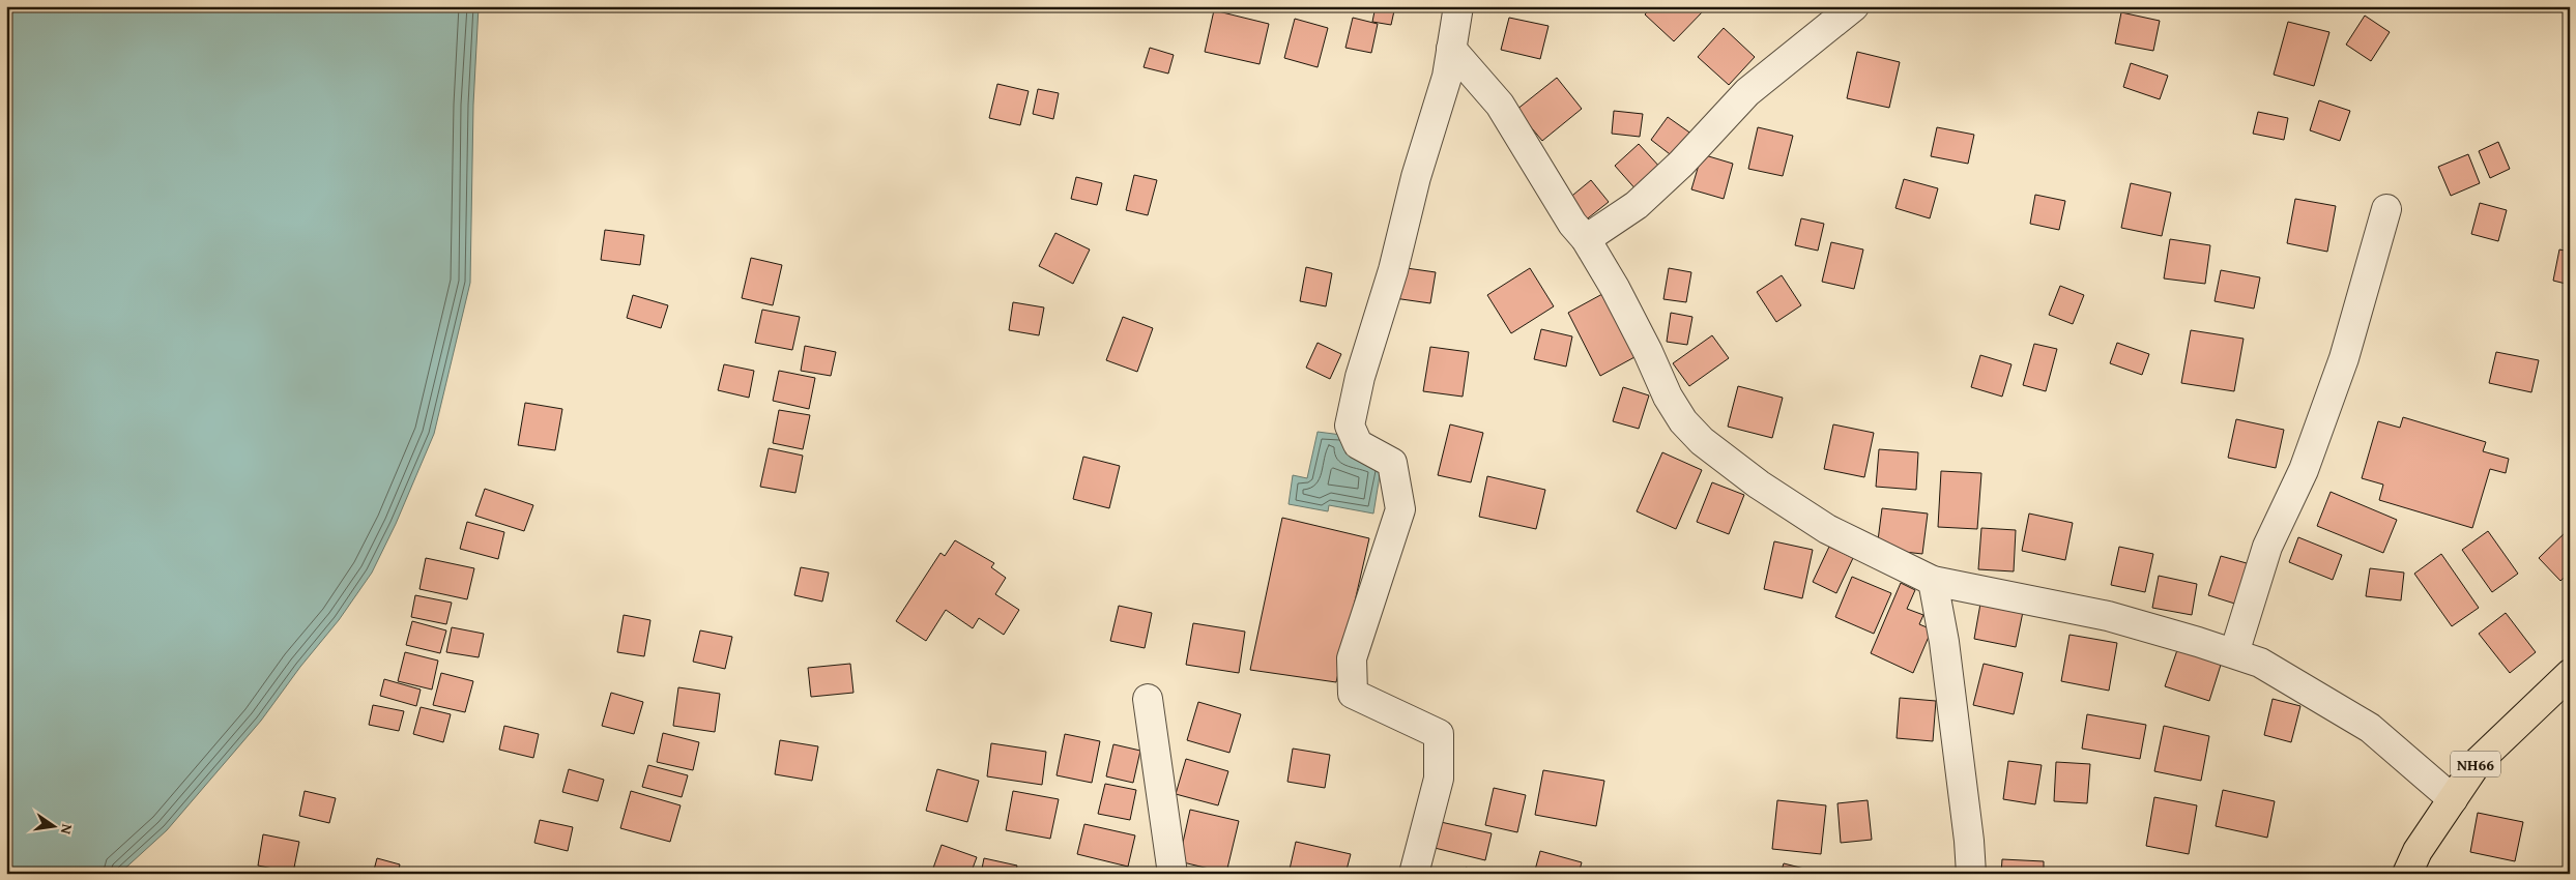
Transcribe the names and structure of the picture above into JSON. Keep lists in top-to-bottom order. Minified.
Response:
{"streets":{"main road":["NH66"]},"north":"right"}
